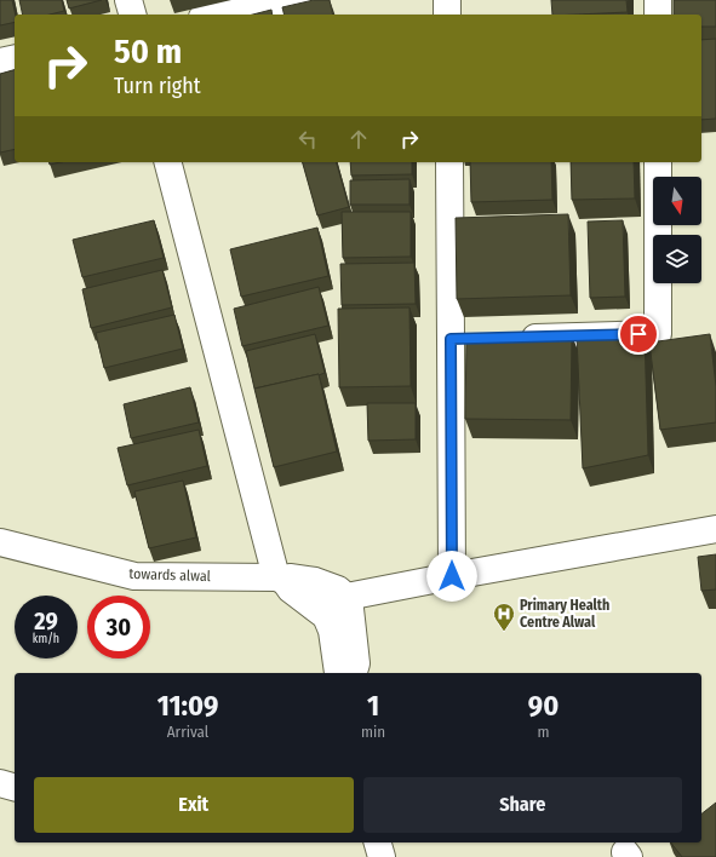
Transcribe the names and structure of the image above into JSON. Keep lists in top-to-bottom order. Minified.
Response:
{"streets":{"street":["towards alwal"]},"places":{"hospital":["Primary Health Centre Alwal"]},"north":"bottom","page":{"turn":["50 m","Turn right"],"speed":"29 km/h","limit":"30","eta":["11:09","Arrival","1","min","90","m"],"buttons":["Exit","Share"]}}
